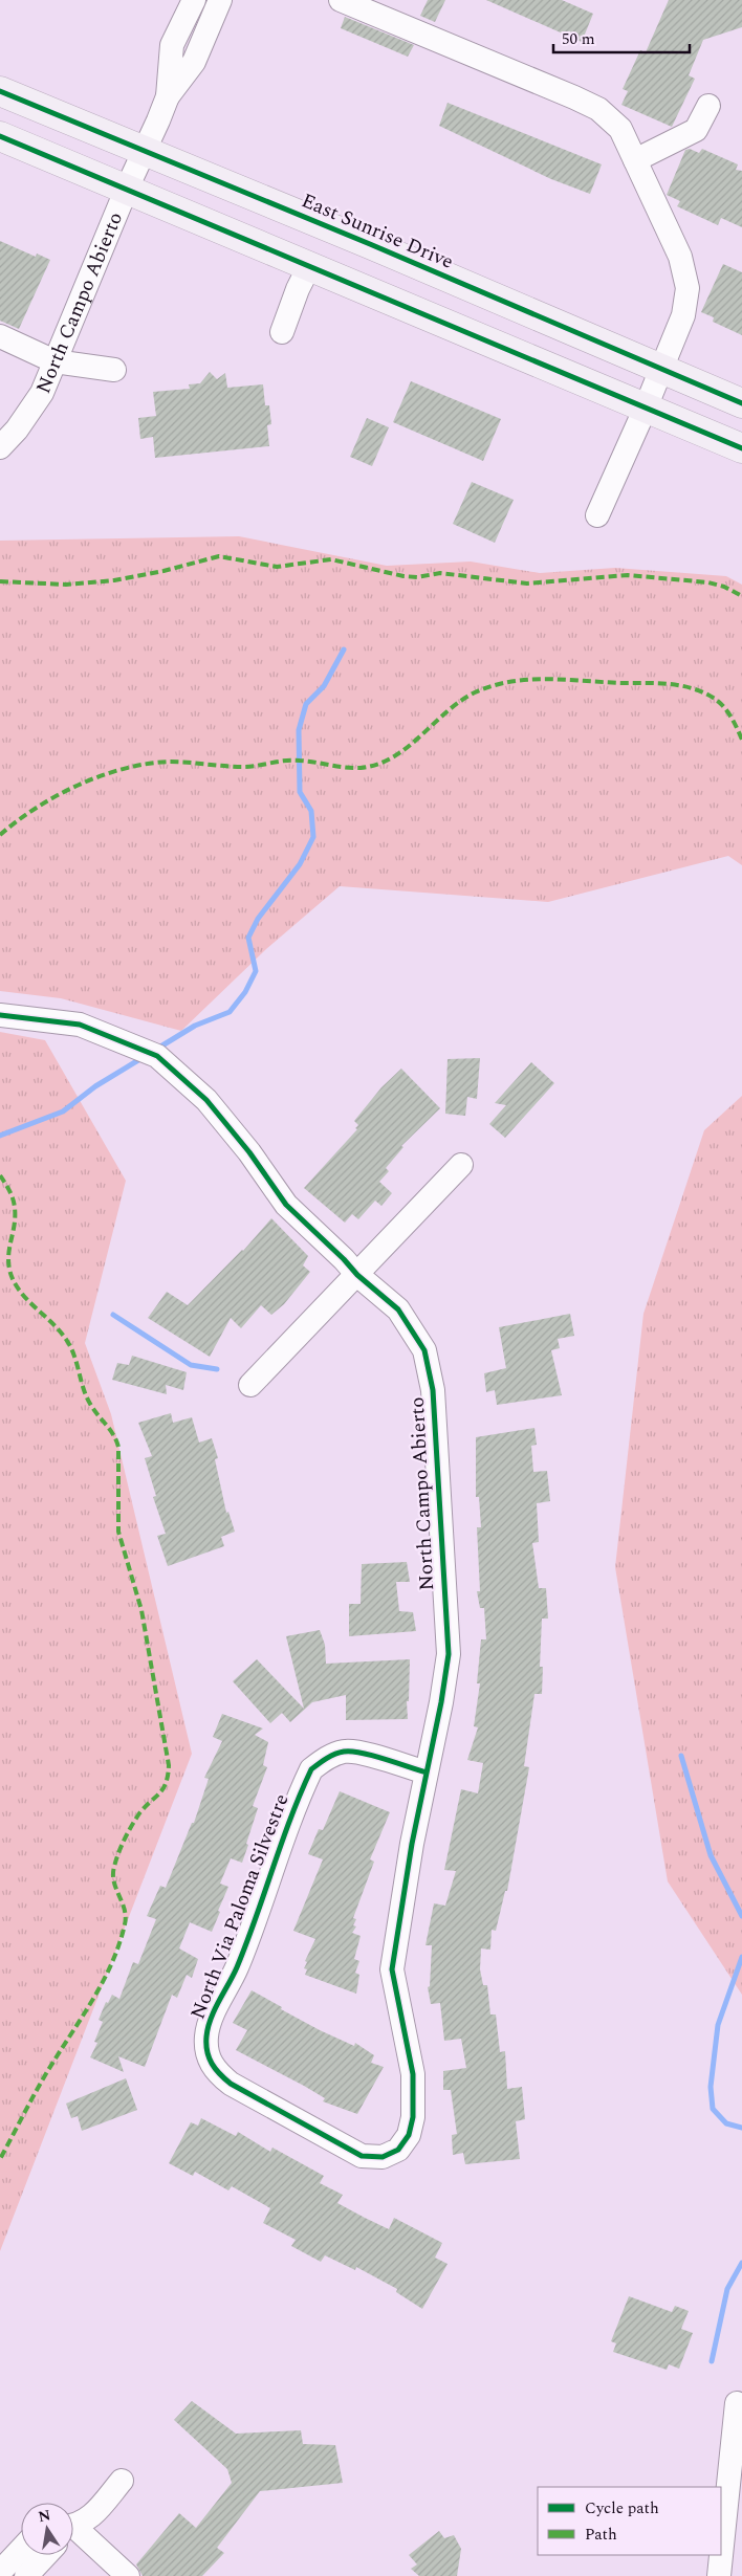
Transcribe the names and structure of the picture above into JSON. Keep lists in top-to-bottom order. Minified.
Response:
{"streets":{"main road":["East Sunrise Drive"],"street":["North Campo Abierto","North Via Paloma Silvestre"]},"crossings":[["East Sunrise Drive","North Campo Abierto"],["North Campo Abierto","North Via Paloma Silvestre"]],"legend":["Cycle path","Path"],"scale_bar":"50 m","north":"top"}
